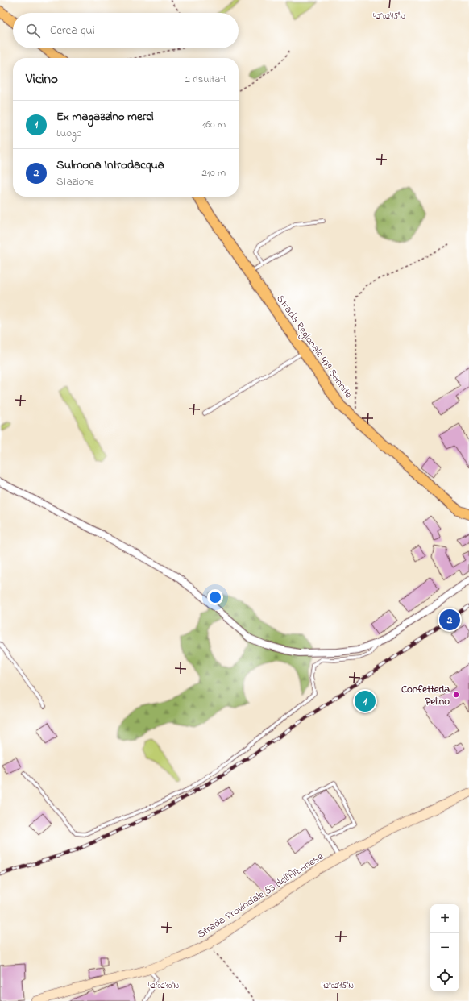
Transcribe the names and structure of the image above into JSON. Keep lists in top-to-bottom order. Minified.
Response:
{"streets":{"main road":["Strada Regionale 479 Sannite","Strada Provinciale 53 dell'Albanese"]},"places":["Confetteria Pelino"],"page":{"search":"Cerca qui","heading":["Vicino","2 risultati"],"list":[{"mark":"1","name":"Ex magazzino merci","note":"Luogo","value":"160 m"},{"mark":"2","name":"Sulmona Introdacqua","note":"Stazione","value":"210 m"}],"pins":["2","1"],"map_buttons":["+","−"]},"coordinates":["42°02'15\"N","42°02'10\"N"]}
